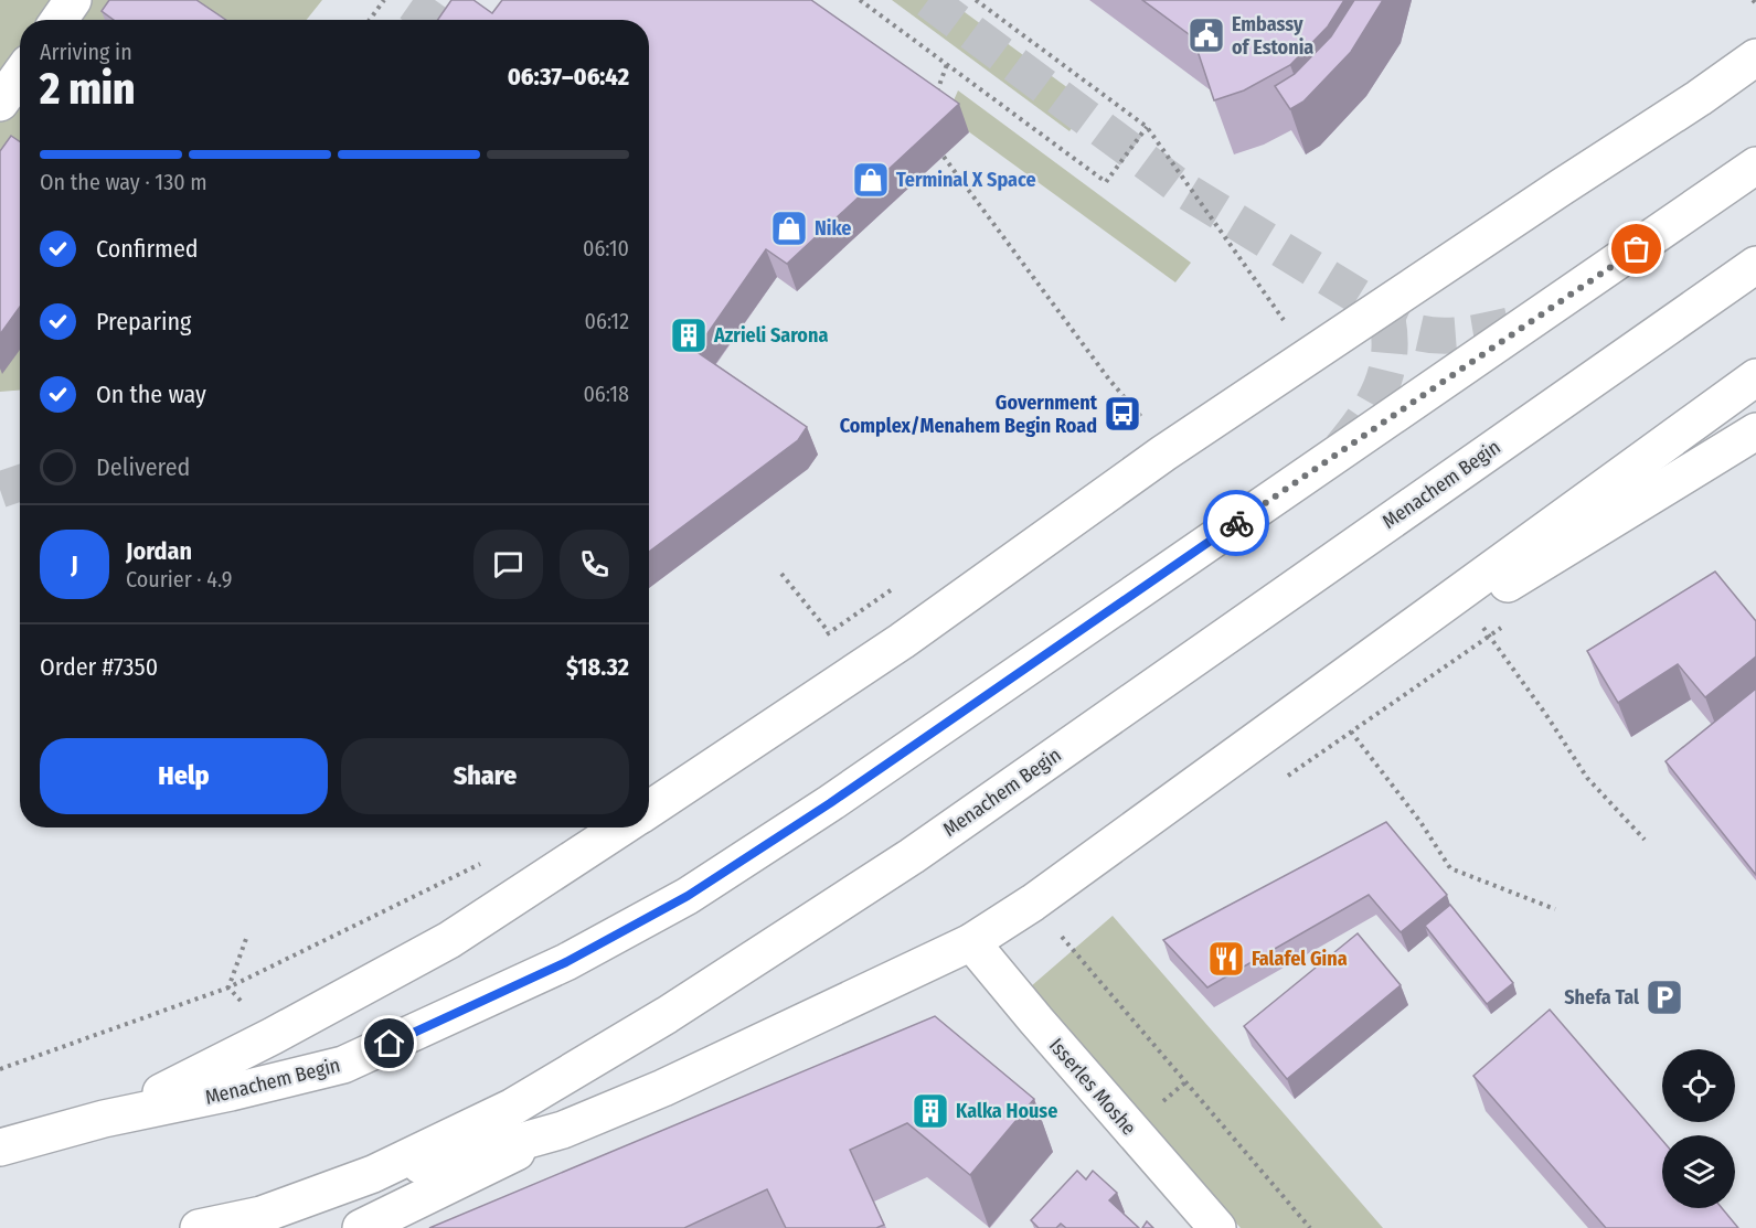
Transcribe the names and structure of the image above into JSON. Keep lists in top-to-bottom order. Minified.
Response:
{"streets":{"main road":["Menachem Begin","Isserles Moshe"]},"places":{"public building":["Embassy of Estonia"],"shop":["Terminal X Space","Nike"],"building":["Azrieli Sarona","Kalka House"],"bus stop":["Government Complex/Menahem Begin Road"],"restaurant":["Falafel Gina"],"parking":["Shefa Tal"]},"page":{"heading":["2 min","Arriving in","06:37–06:42"],"panel":["Jordan","Courier · 4.9","Order #7350","$18.32"],"bar":"On the way · 130 m","list":[["Confirmed","06:10"],["Preparing","06:12"],["On the way","06:18"],"Delivered"],"round":"J","buttons":["Help","Share"]}}
